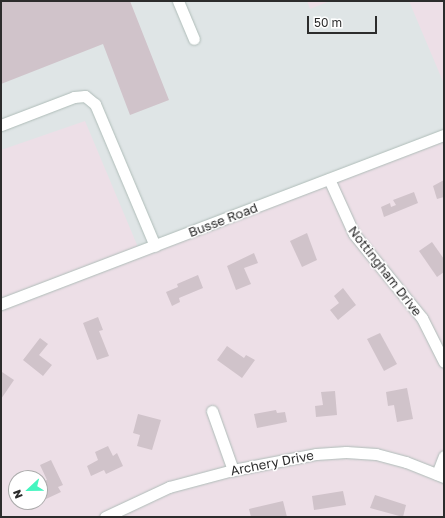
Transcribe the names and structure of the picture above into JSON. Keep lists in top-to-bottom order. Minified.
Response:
{"streets":{"street":["Busse Road","Nottingham Drive","Archery Drive"]},"crossings":[["Busse Road","Nottingham Drive"]],"scale_bar":"50 m","north":"left"}
